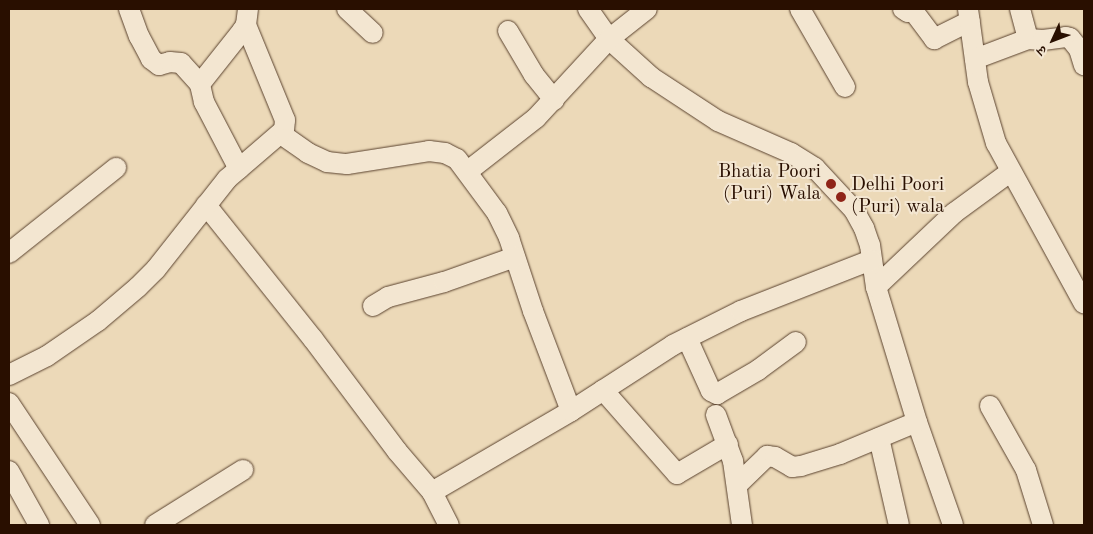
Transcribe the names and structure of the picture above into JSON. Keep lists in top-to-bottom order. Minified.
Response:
{"places":["Bhatia Poori (Puri) Wala","Delhi Poori (Puri) wala"],"north":"bottom left"}
